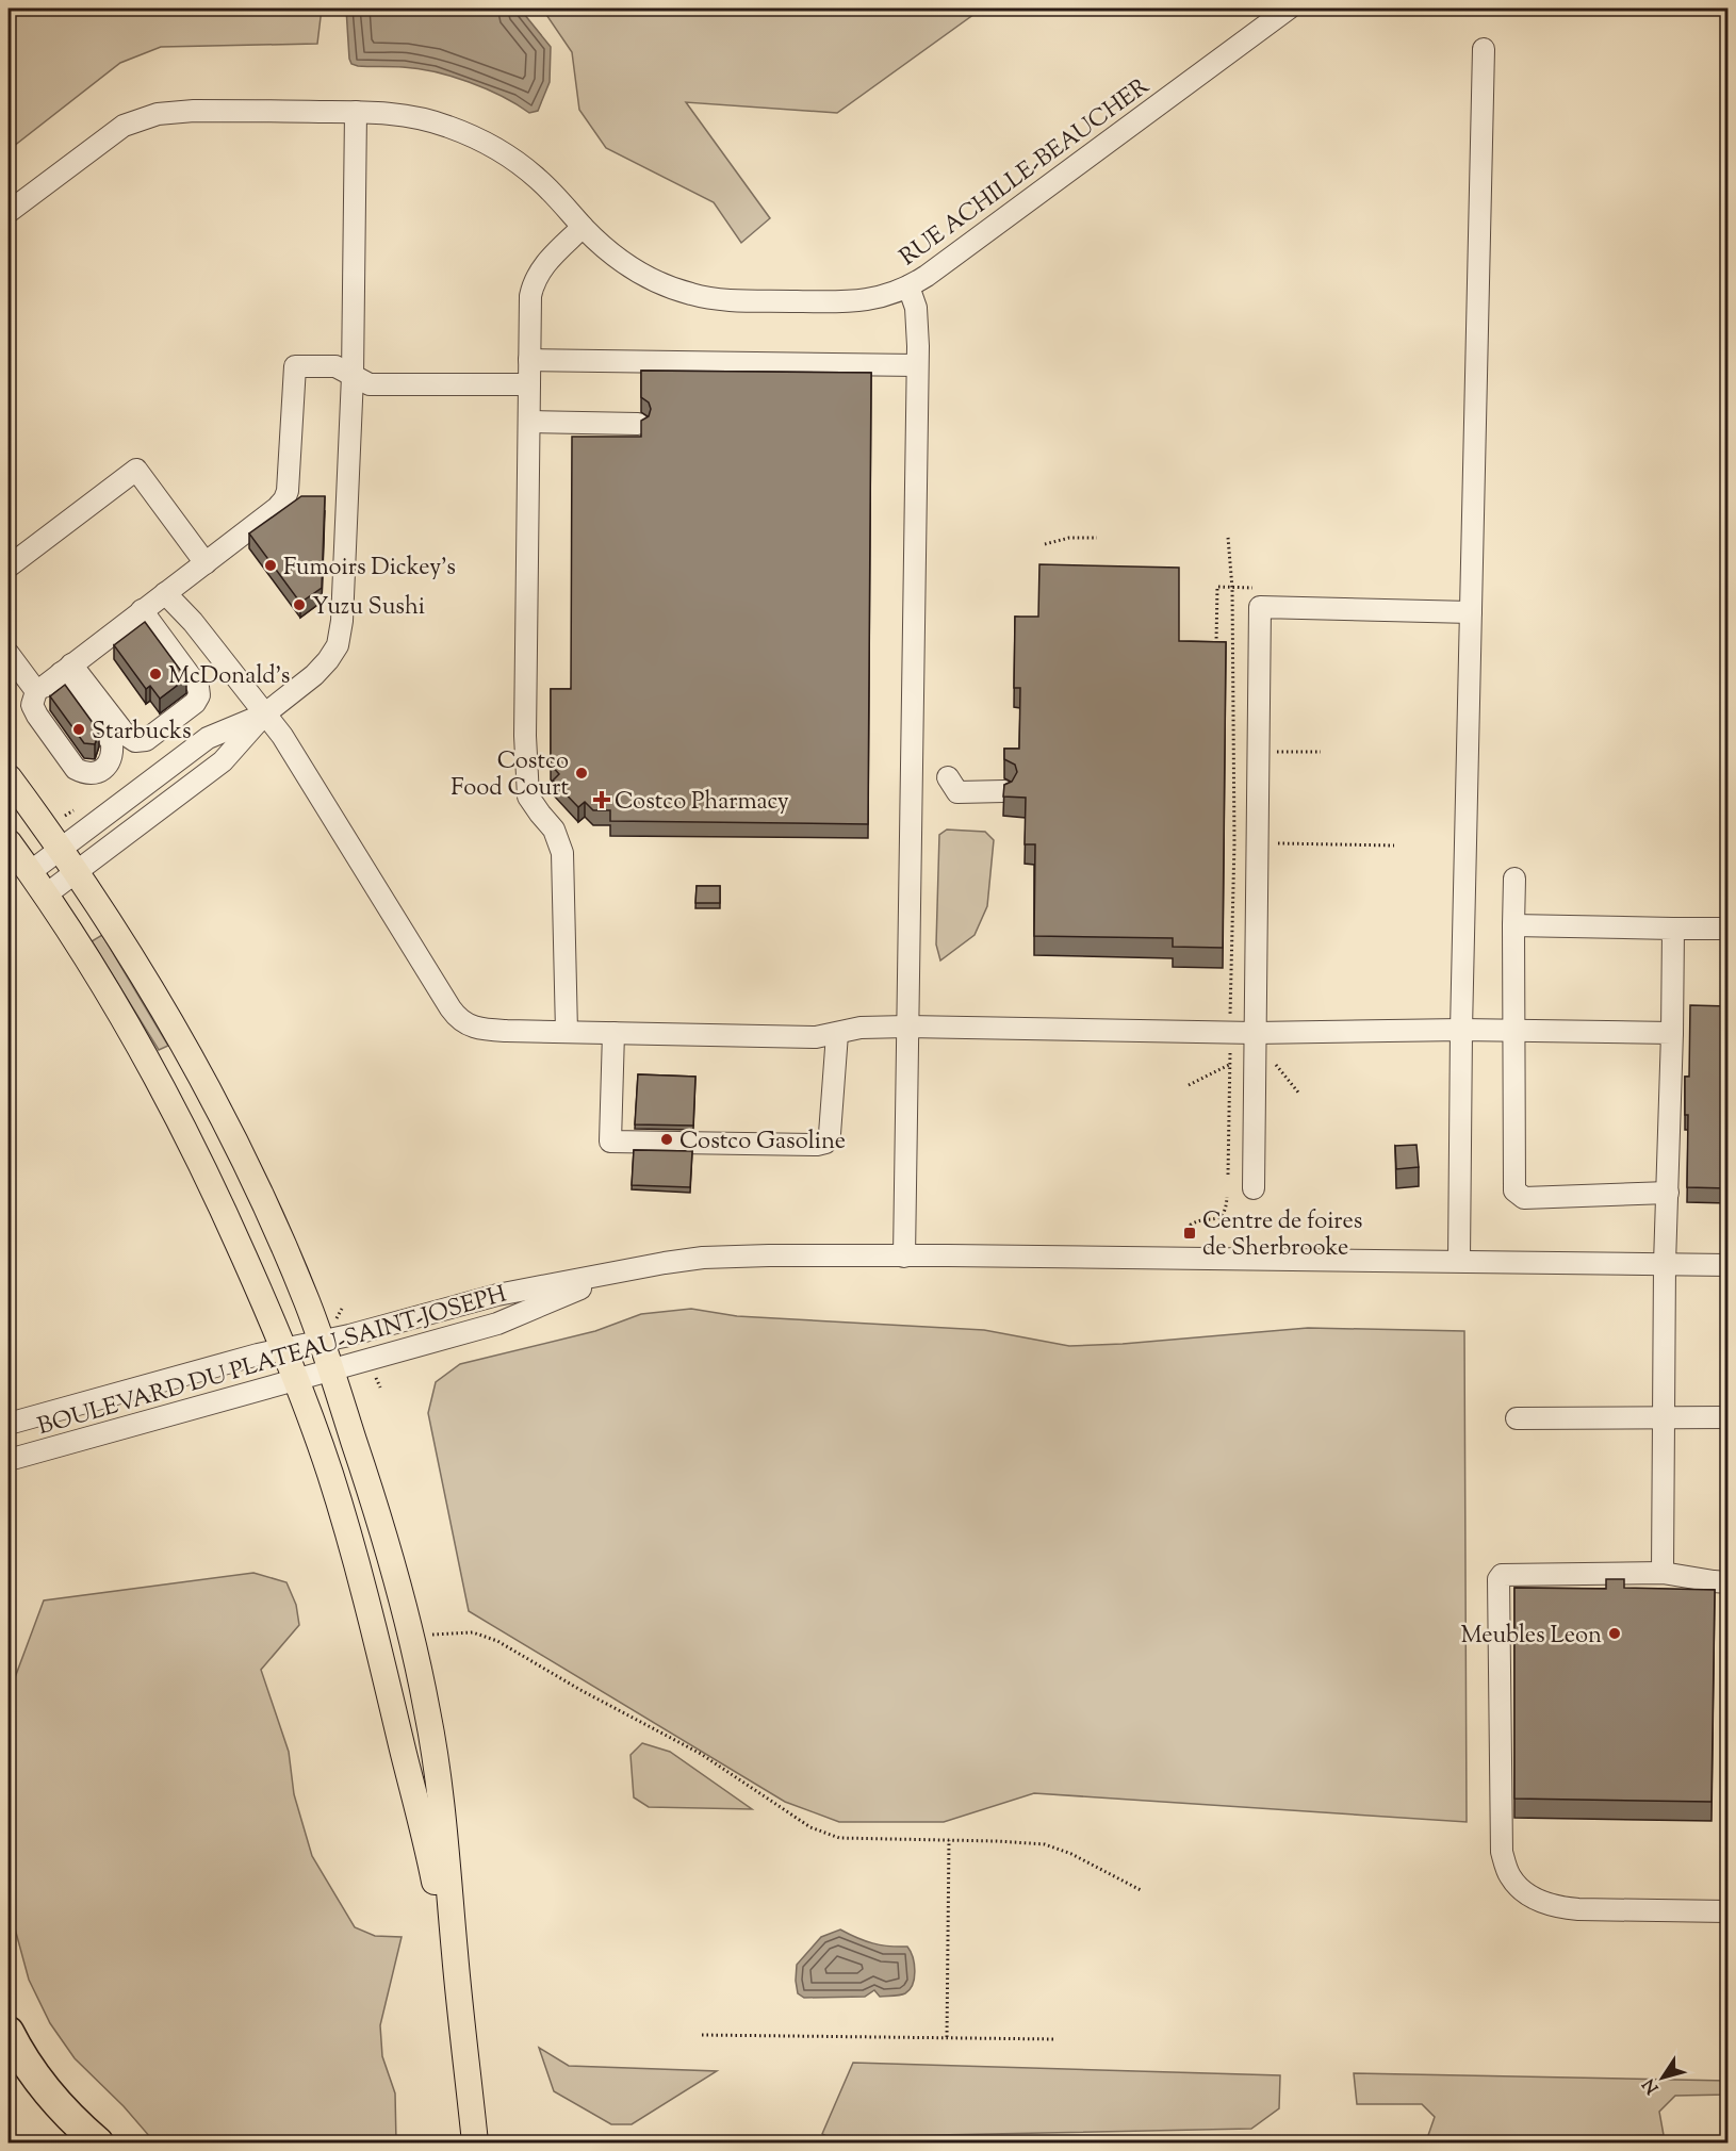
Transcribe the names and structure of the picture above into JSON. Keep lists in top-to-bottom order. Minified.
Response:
{"streets":{"street":["RUE ACHILLE-BEAUCHER","BOULEVARD DU PLATEAU-SAINT-JOSEPH"]},"places":{"other":["Fumoirs Dickey's","Yuzu Sushi","McDonald's","Starbucks","Costco Food Court","Costco Gasoline","Meubles Leon"],"health":["Costco Pharmacy"],"transit":["Centre de foires de Sherbrooke"]},"north":"bottom left"}
